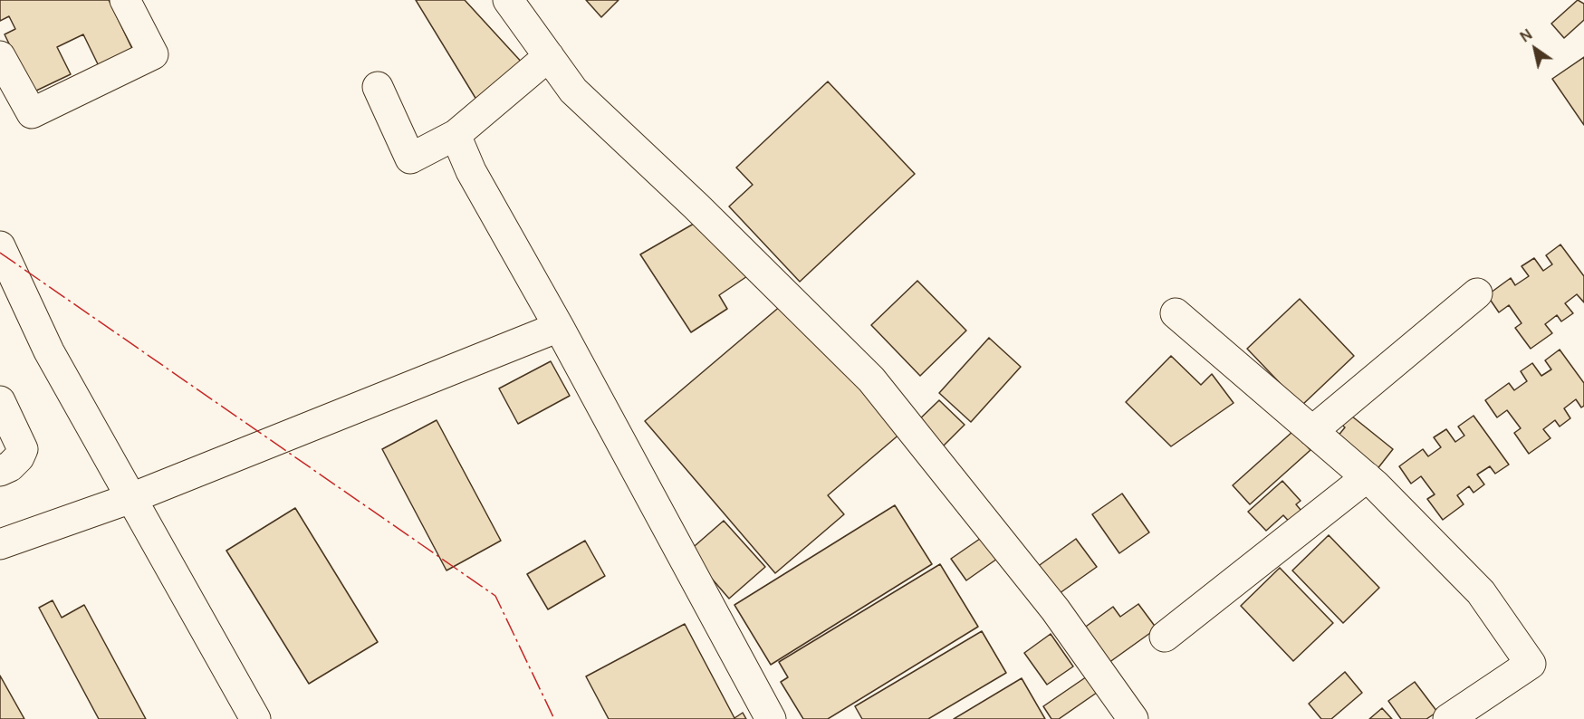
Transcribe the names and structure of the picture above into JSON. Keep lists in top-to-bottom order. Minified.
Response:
{"north":"top left"}
